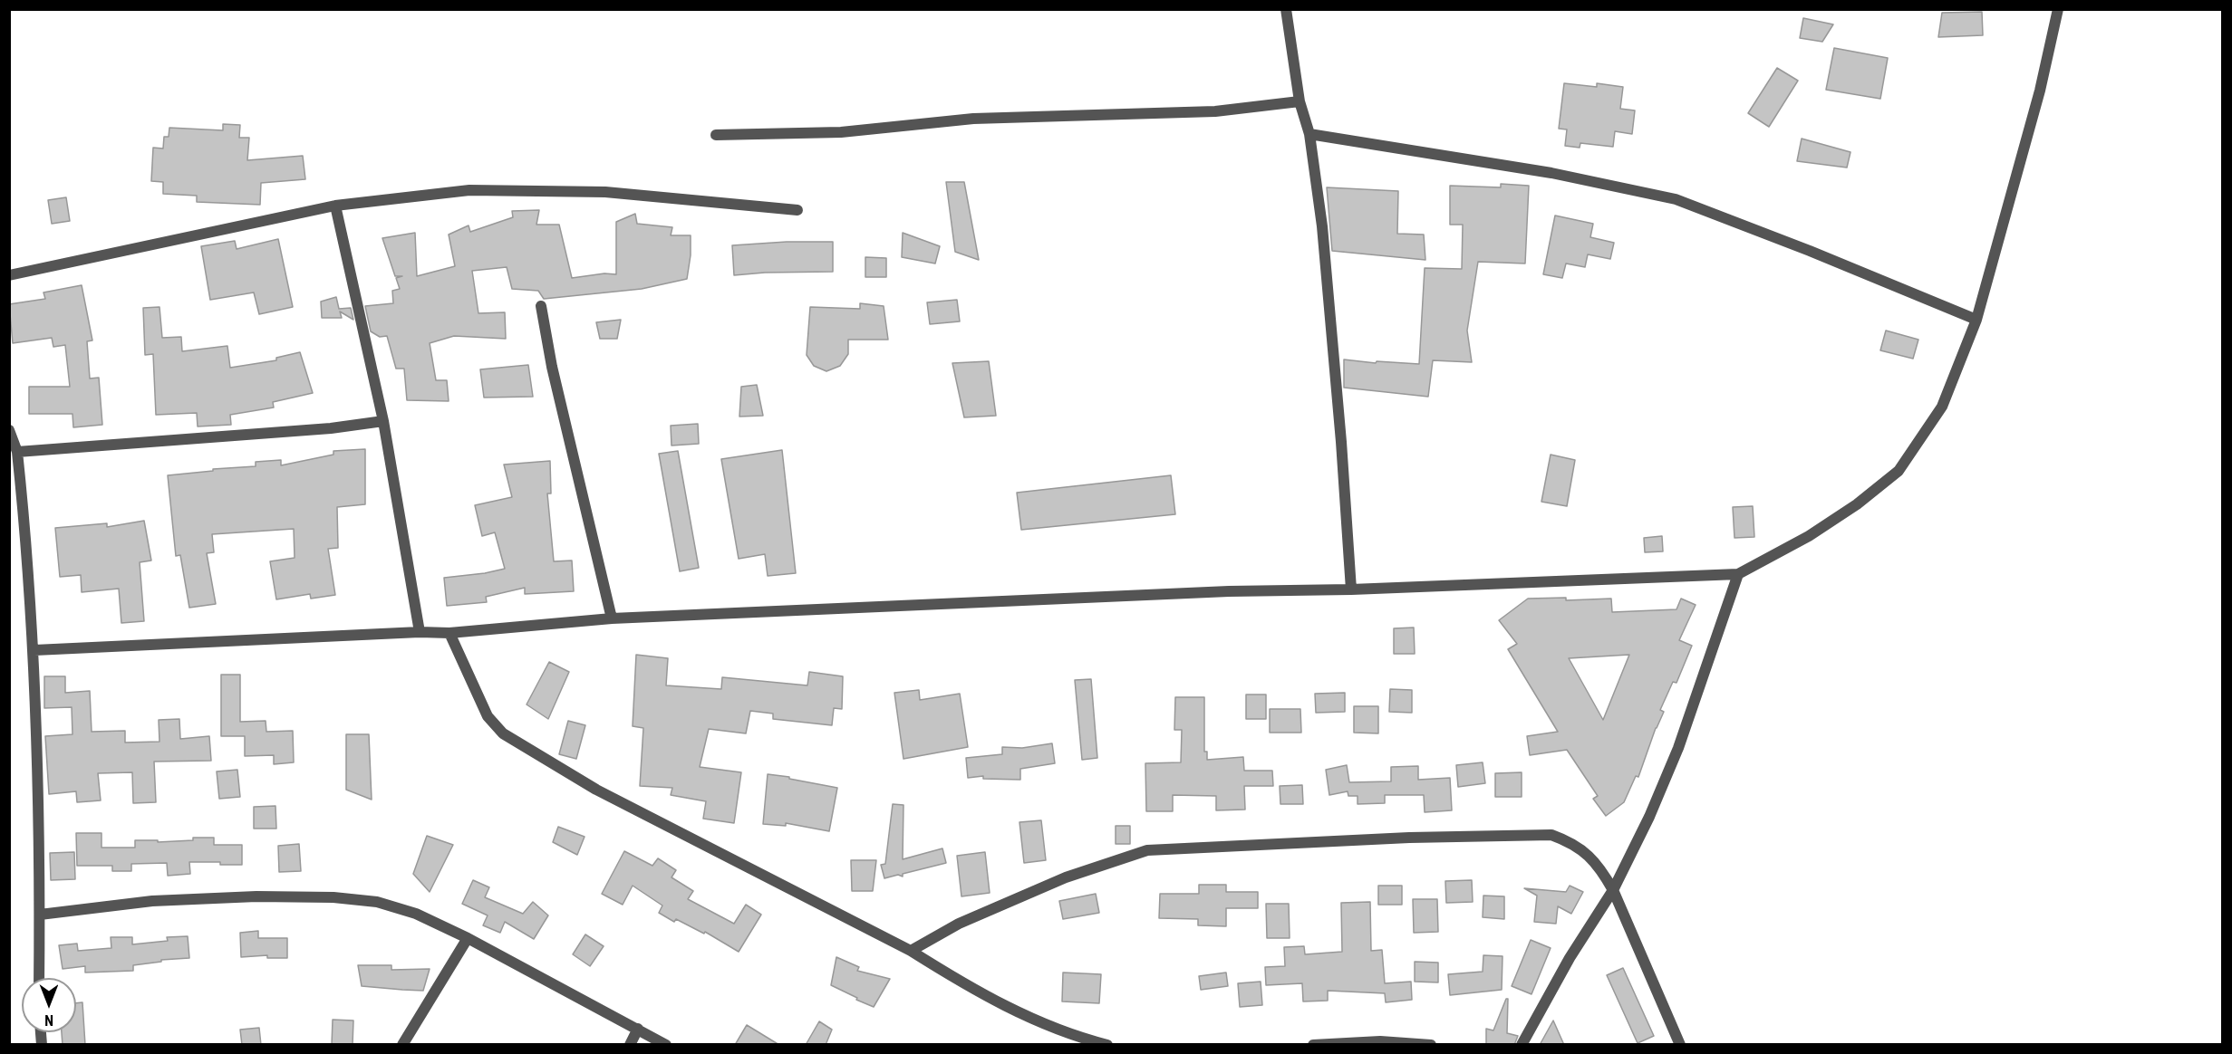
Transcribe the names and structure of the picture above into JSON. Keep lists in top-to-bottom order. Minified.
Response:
{"north":"bottom"}
